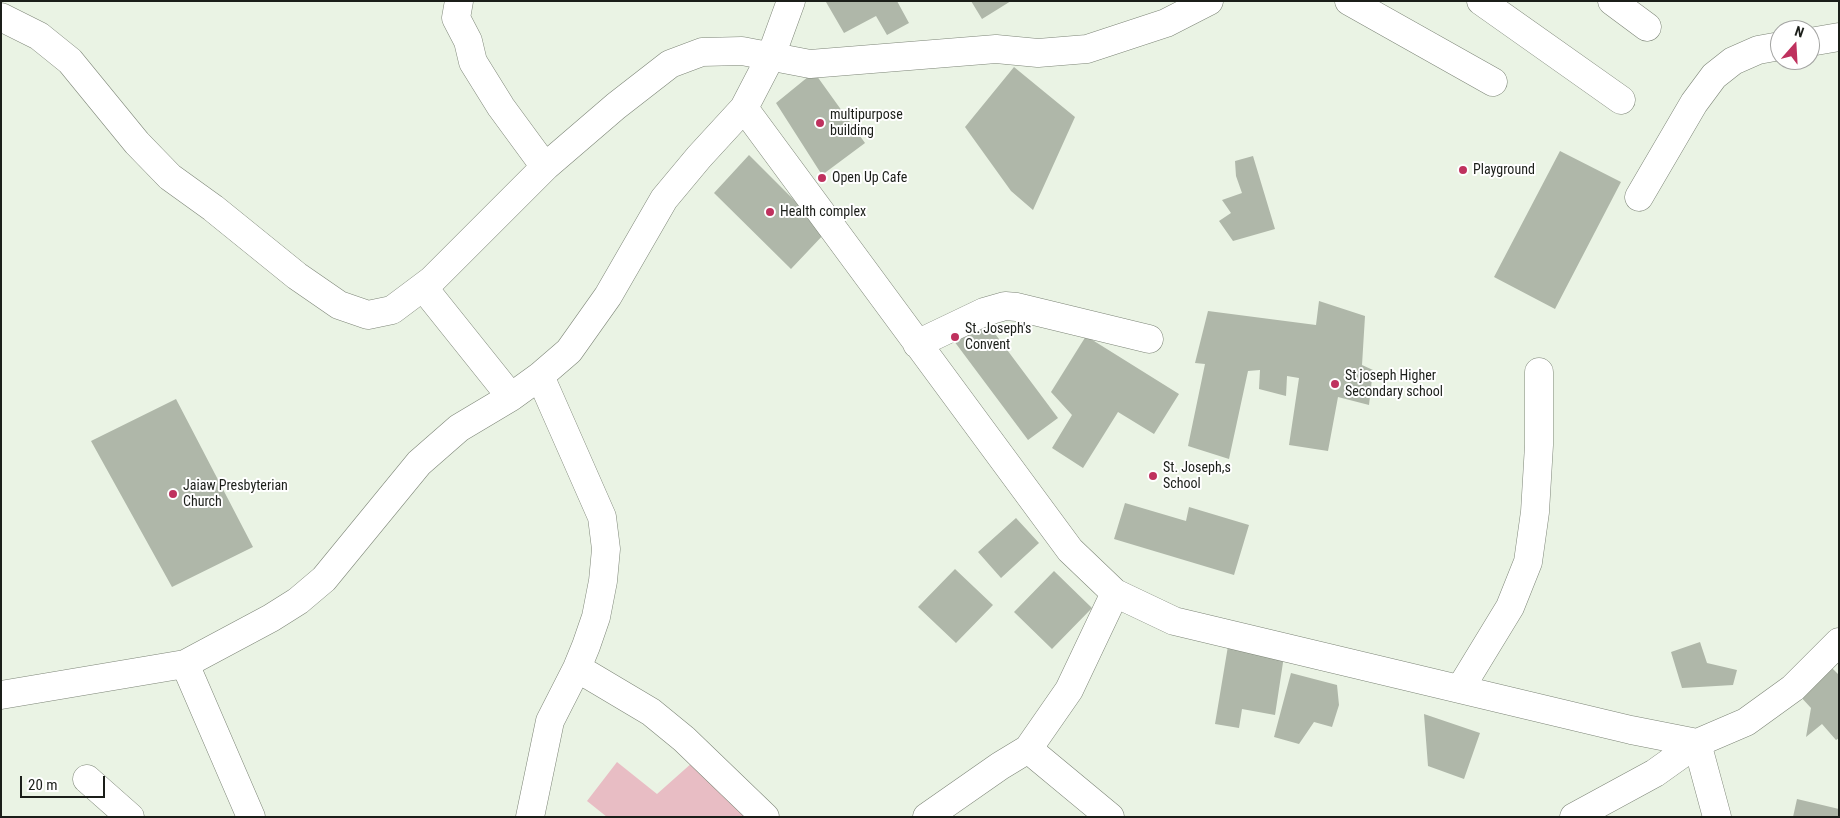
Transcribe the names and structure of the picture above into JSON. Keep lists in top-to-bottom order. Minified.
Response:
{"places":["multipurpose building","Playground","Open Up Cafe","Health complex","St. Joseph's Convent","St joseph Higher Secondary school","St. Joseph,s School","Jaiaw Presbyterian Church"],"scale_bar":"20 m","north":"top"}
